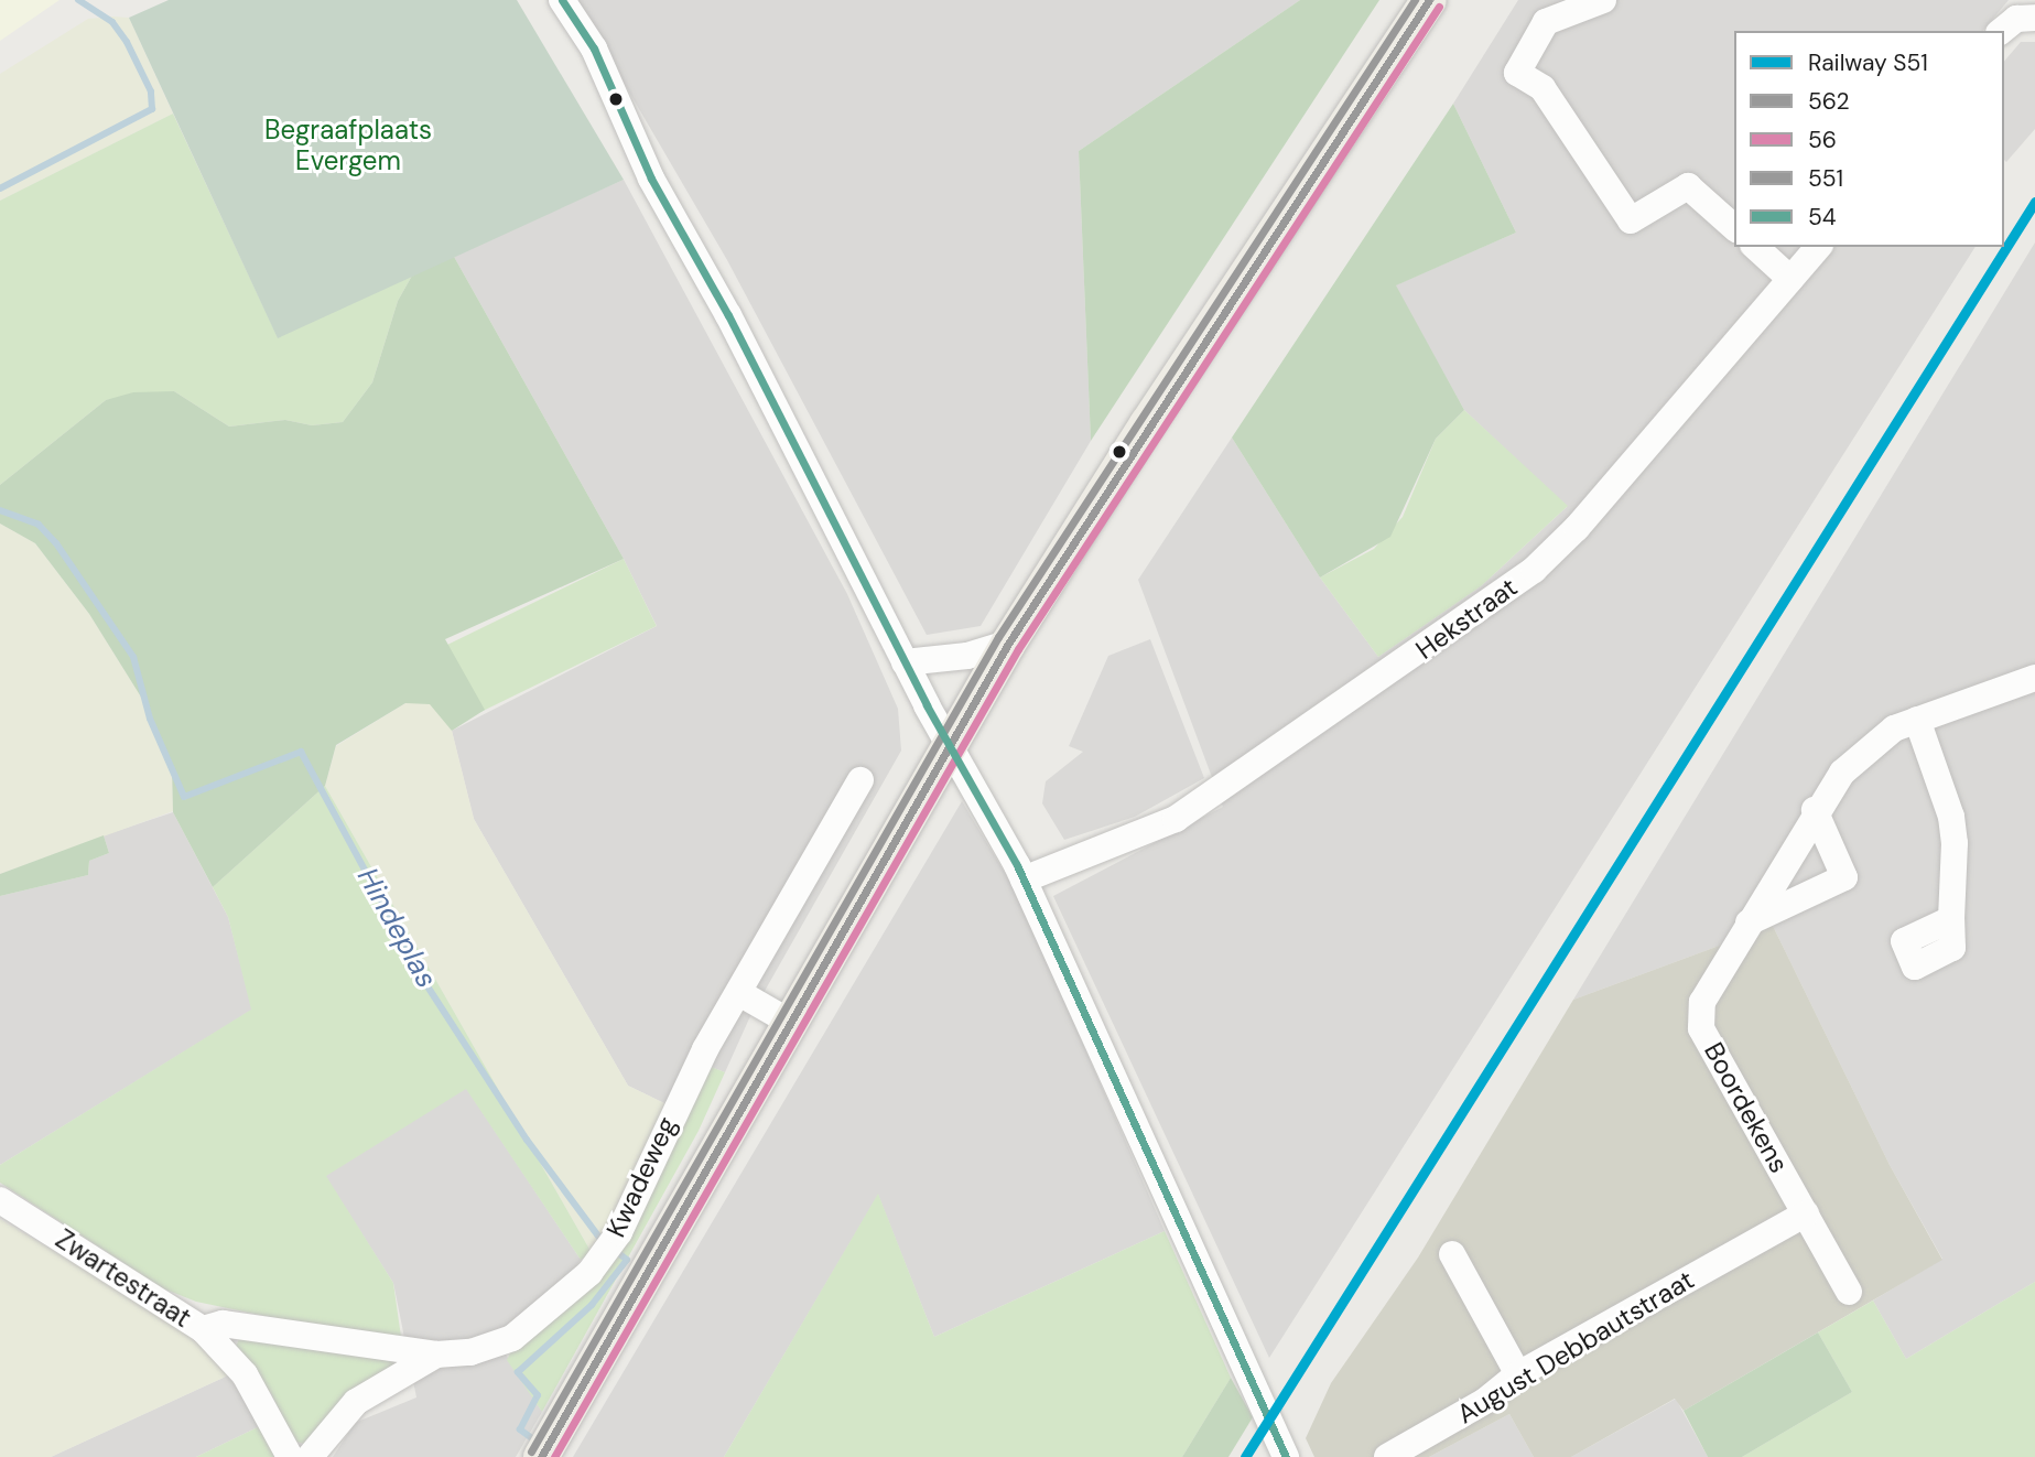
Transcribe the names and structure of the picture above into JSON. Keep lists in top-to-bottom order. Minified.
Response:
{"streets":{"main road":["Kwadeweg"],"street":["Hekstraat","Boordekens","Zwartestraat","August Debbautstraat"]},"crossings":[["Boordekens","August Debbautstraat"],["Kwadeweg","Zwartestraat"]],"water":["Hindeplas"],"parks":["Begraafplaats Evergem"],"lines":["transit line 562","transit line 551","transit line 54","transit line 56","rail line S51"],"legend":["Railway S51","562","56","551","54"]}
